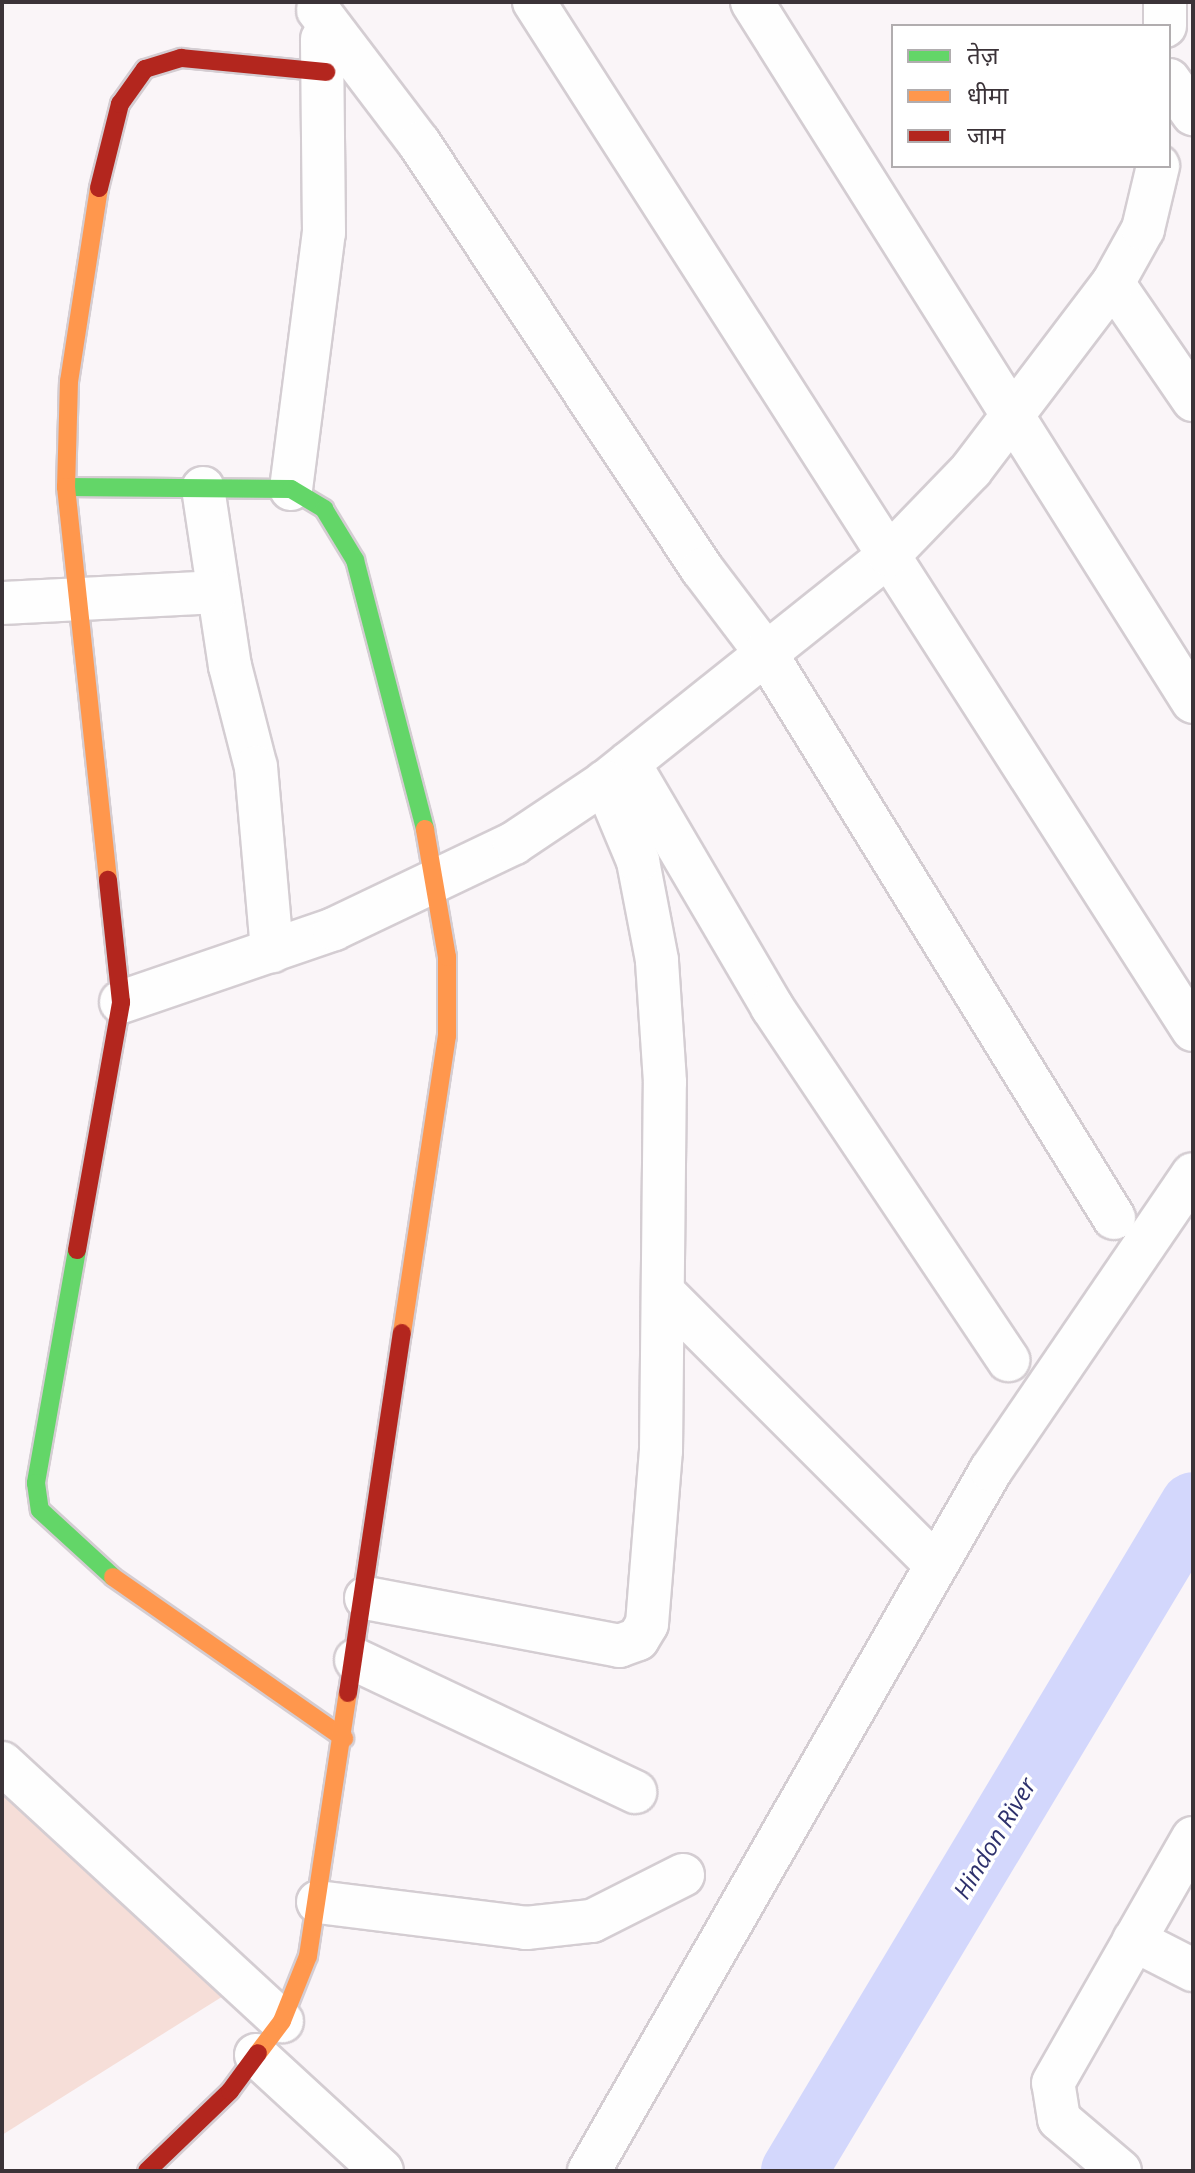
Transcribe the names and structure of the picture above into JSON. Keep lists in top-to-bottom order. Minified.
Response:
{"water":["Hindon River"],"legend":["तेज़","धीमा","जाम"]}
